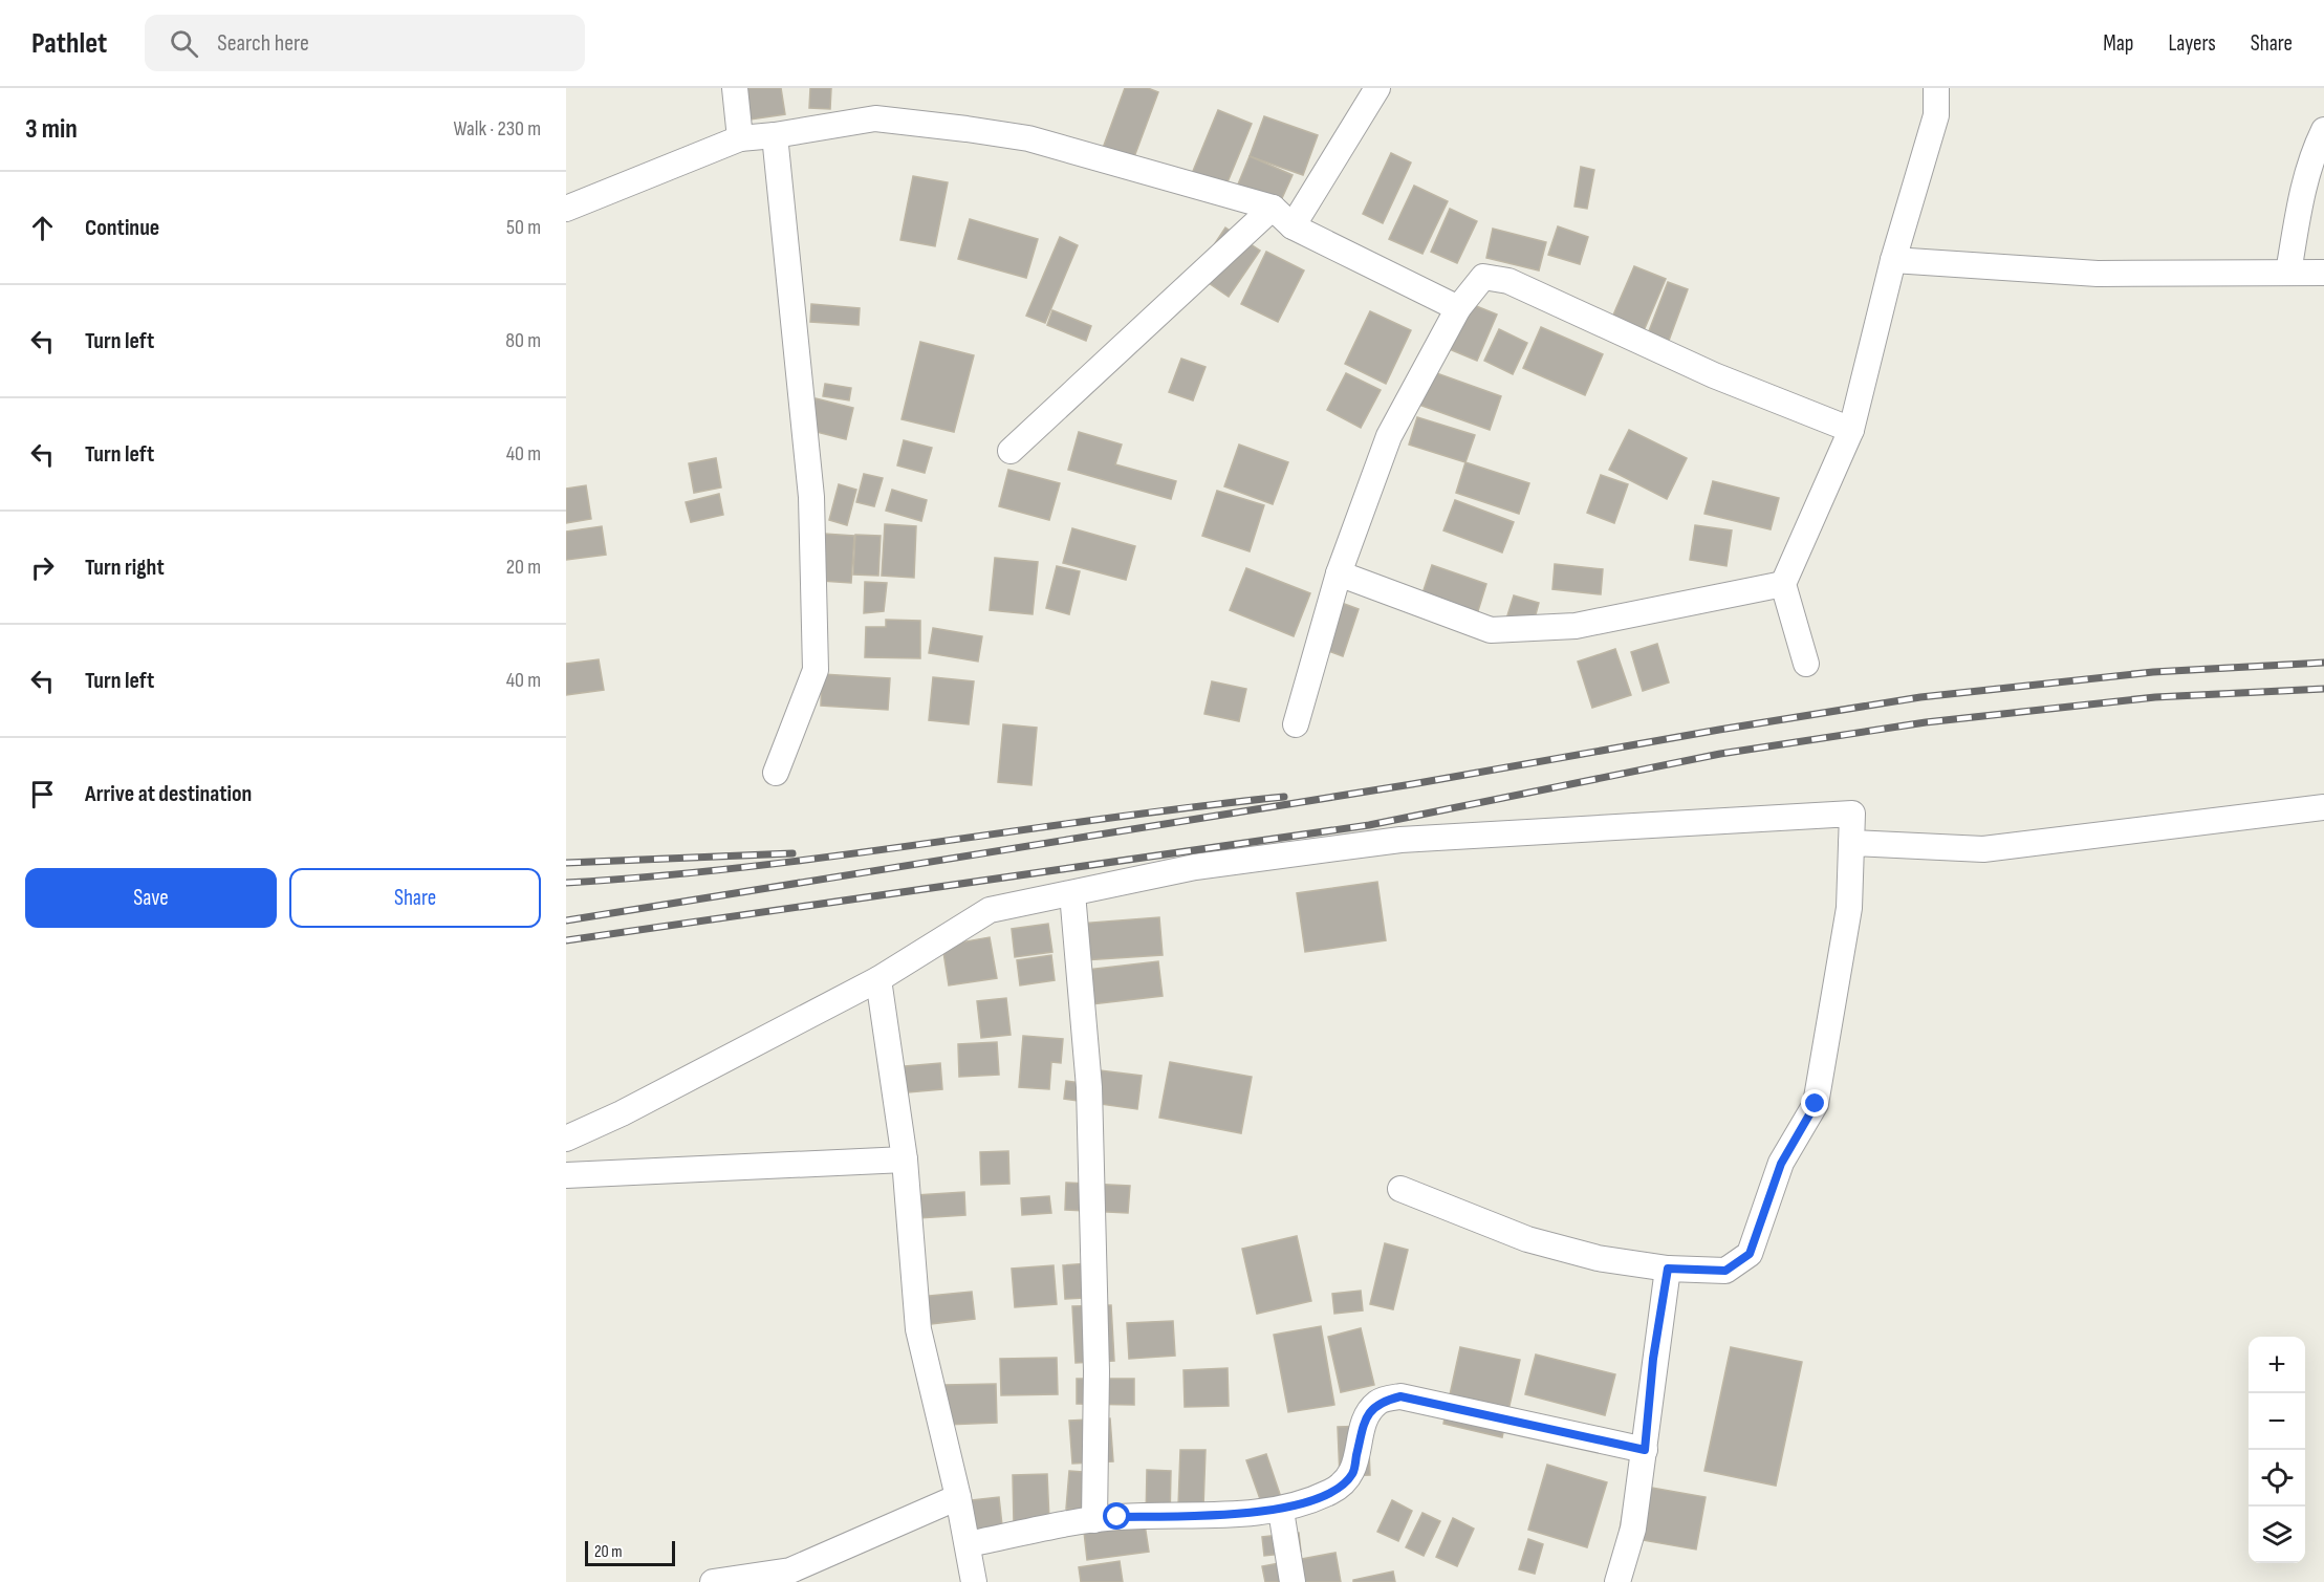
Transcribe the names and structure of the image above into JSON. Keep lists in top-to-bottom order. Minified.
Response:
{"scale_bar":"20 m","page":{"header":"Pathlet","search":"Search here","nav":["Map","Layers","Share"],"heading":["3 min","Walk · 230 m"],"list":[["Continue","50 m"],["Turn left","80 m"],["Turn left","40 m"],["Turn right","20 m"],["Turn left","40 m"],"Arrive at destination"],"buttons":["Save","Share"],"map_buttons":["+","−"],"scale":"20 m"}}
